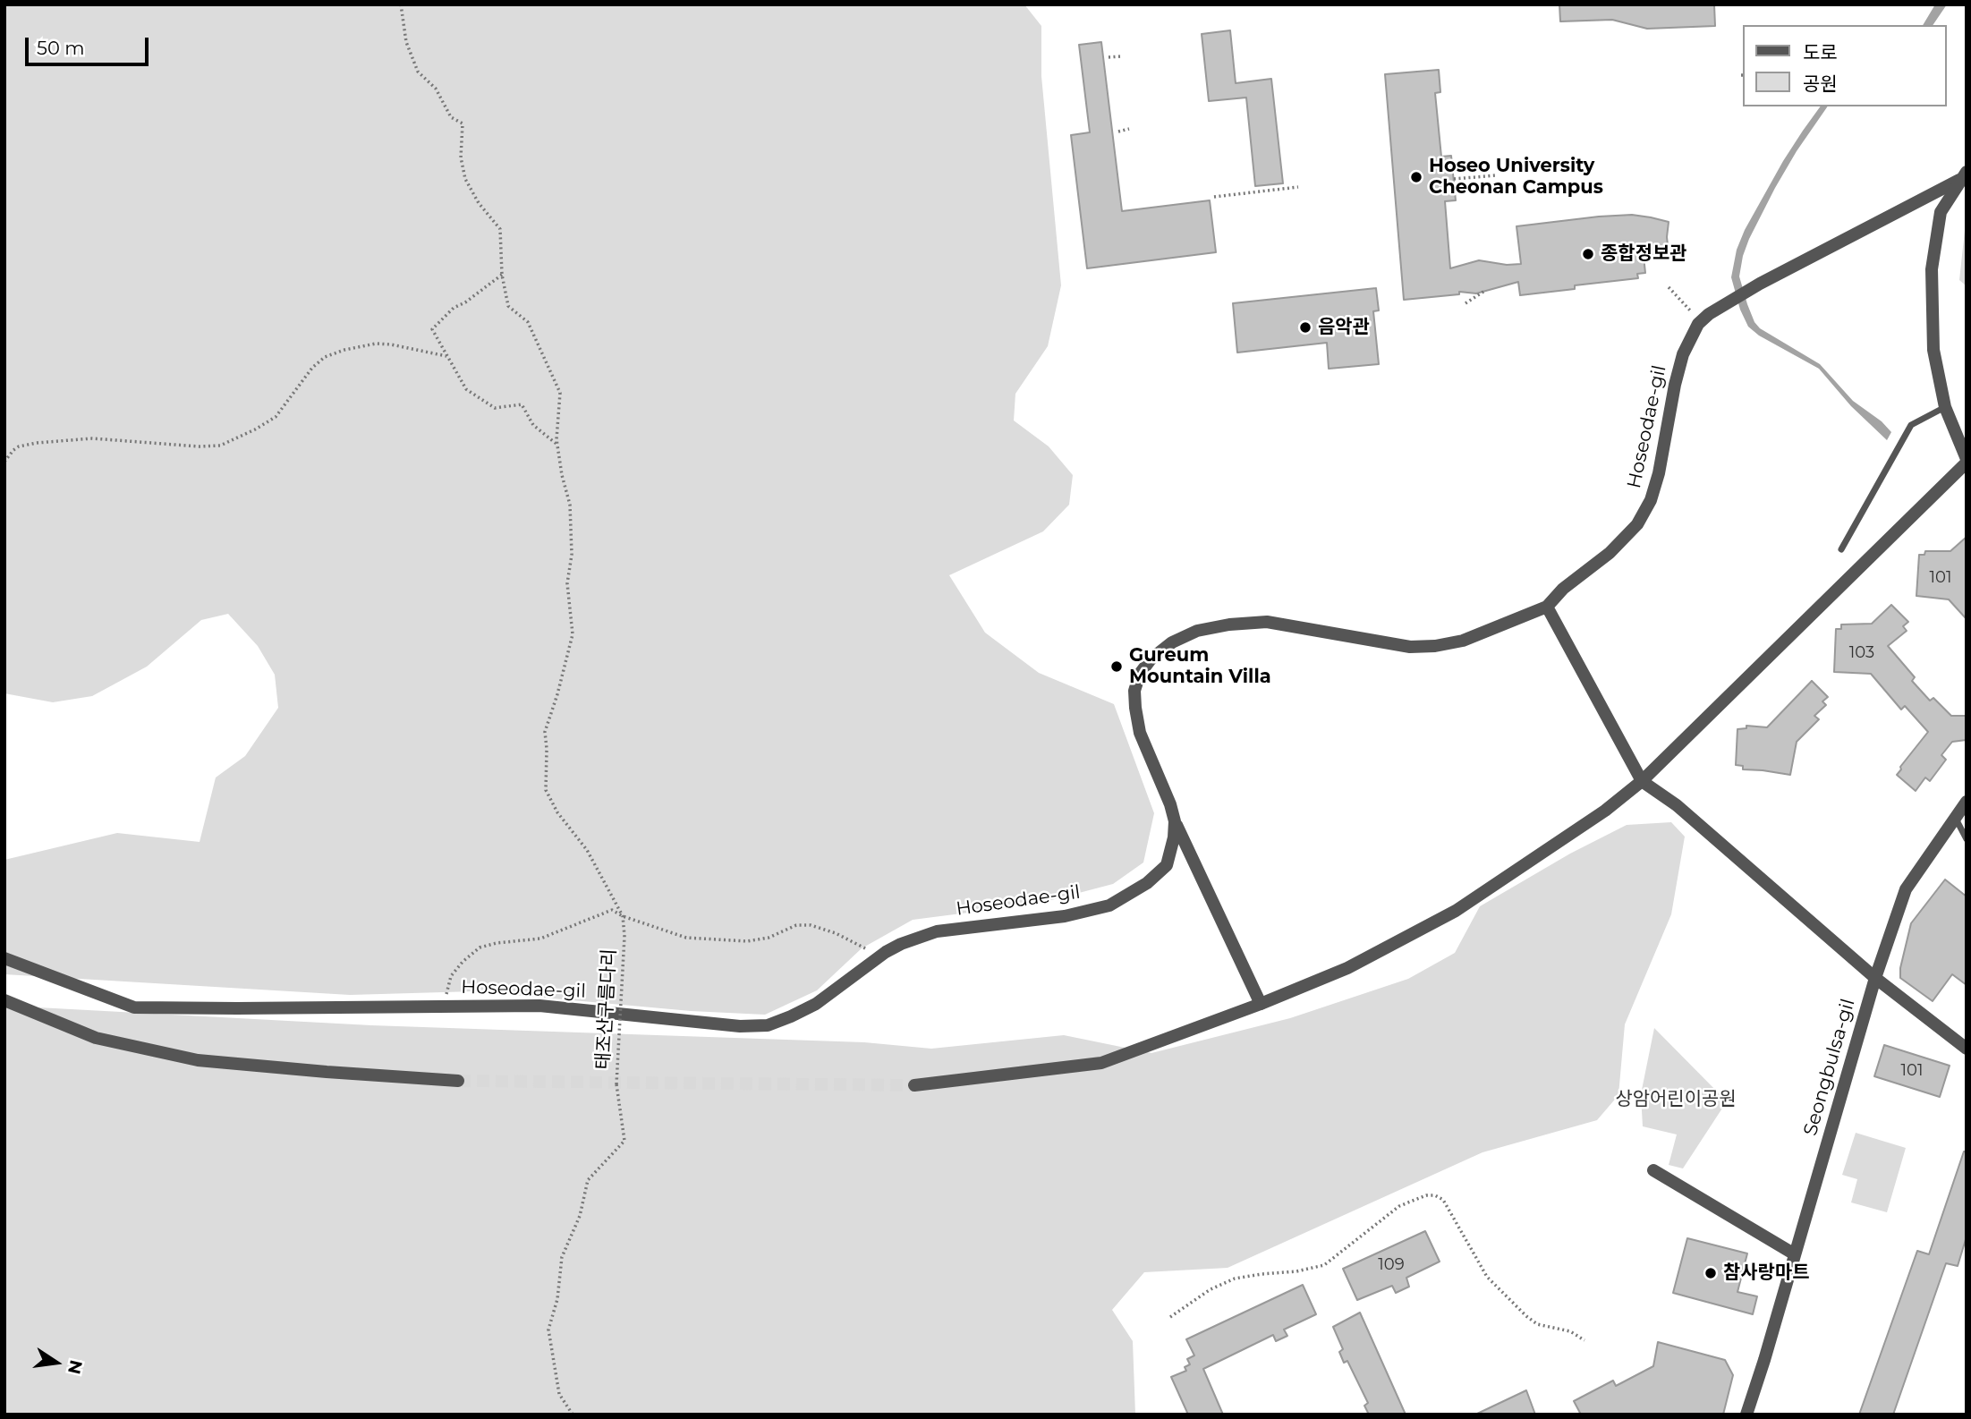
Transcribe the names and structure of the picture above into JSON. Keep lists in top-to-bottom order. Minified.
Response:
{"streets":{"street":["Hoseodae-gil","Seongbulsa-gil"],"path":["태조산구름다리"]},"parks":["상암어린이공원"],"places":["Hoseo University Cheonan Campus","종합정보관","음악관","Gureum Mountain Villa","참사랑마트"],"house_numbers":["101","103","101","109"],"legend":["도로","공원"],"scale_bar":"50 m","north":"right"}
